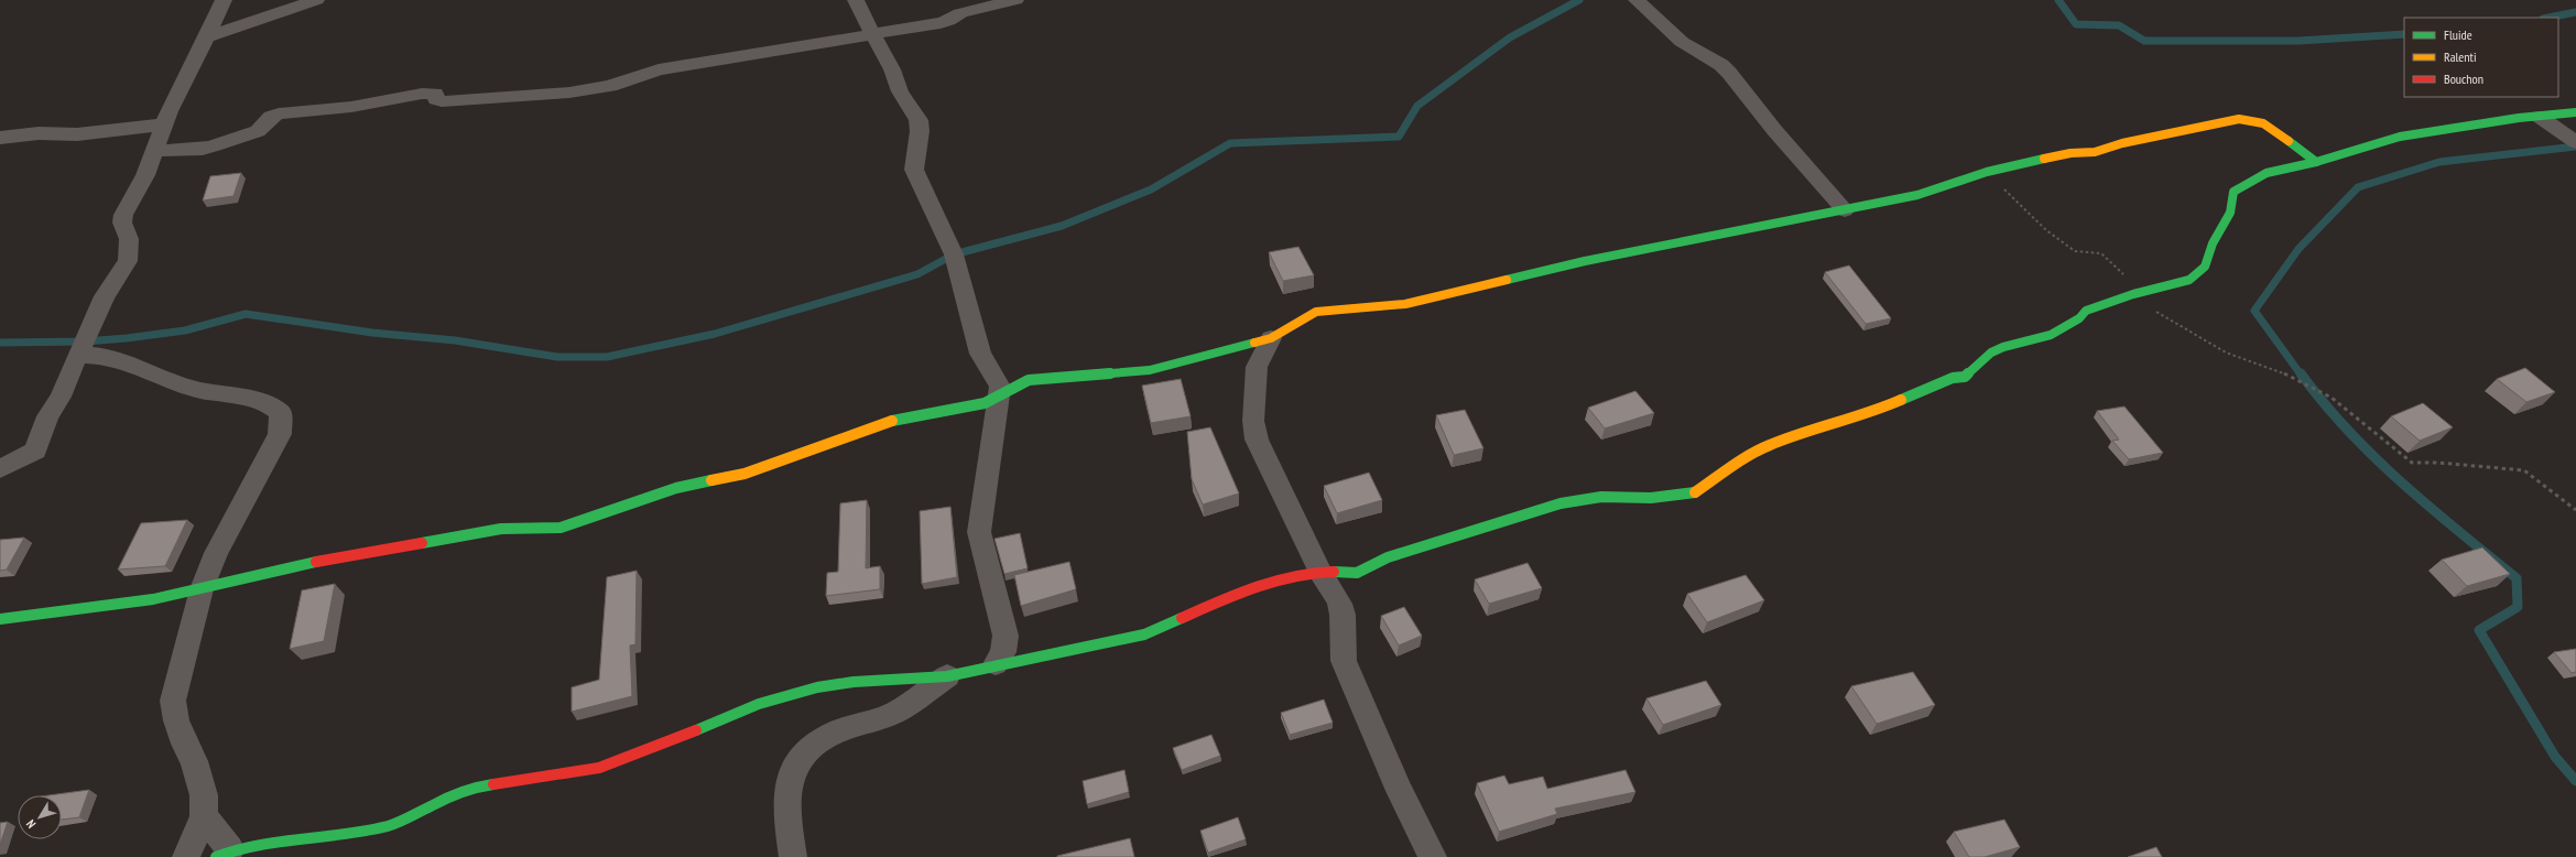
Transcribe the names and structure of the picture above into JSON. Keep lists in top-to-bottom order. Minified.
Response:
{"legend":["Fluide","Ralenti","Bouchon"],"north":"bottom left"}
